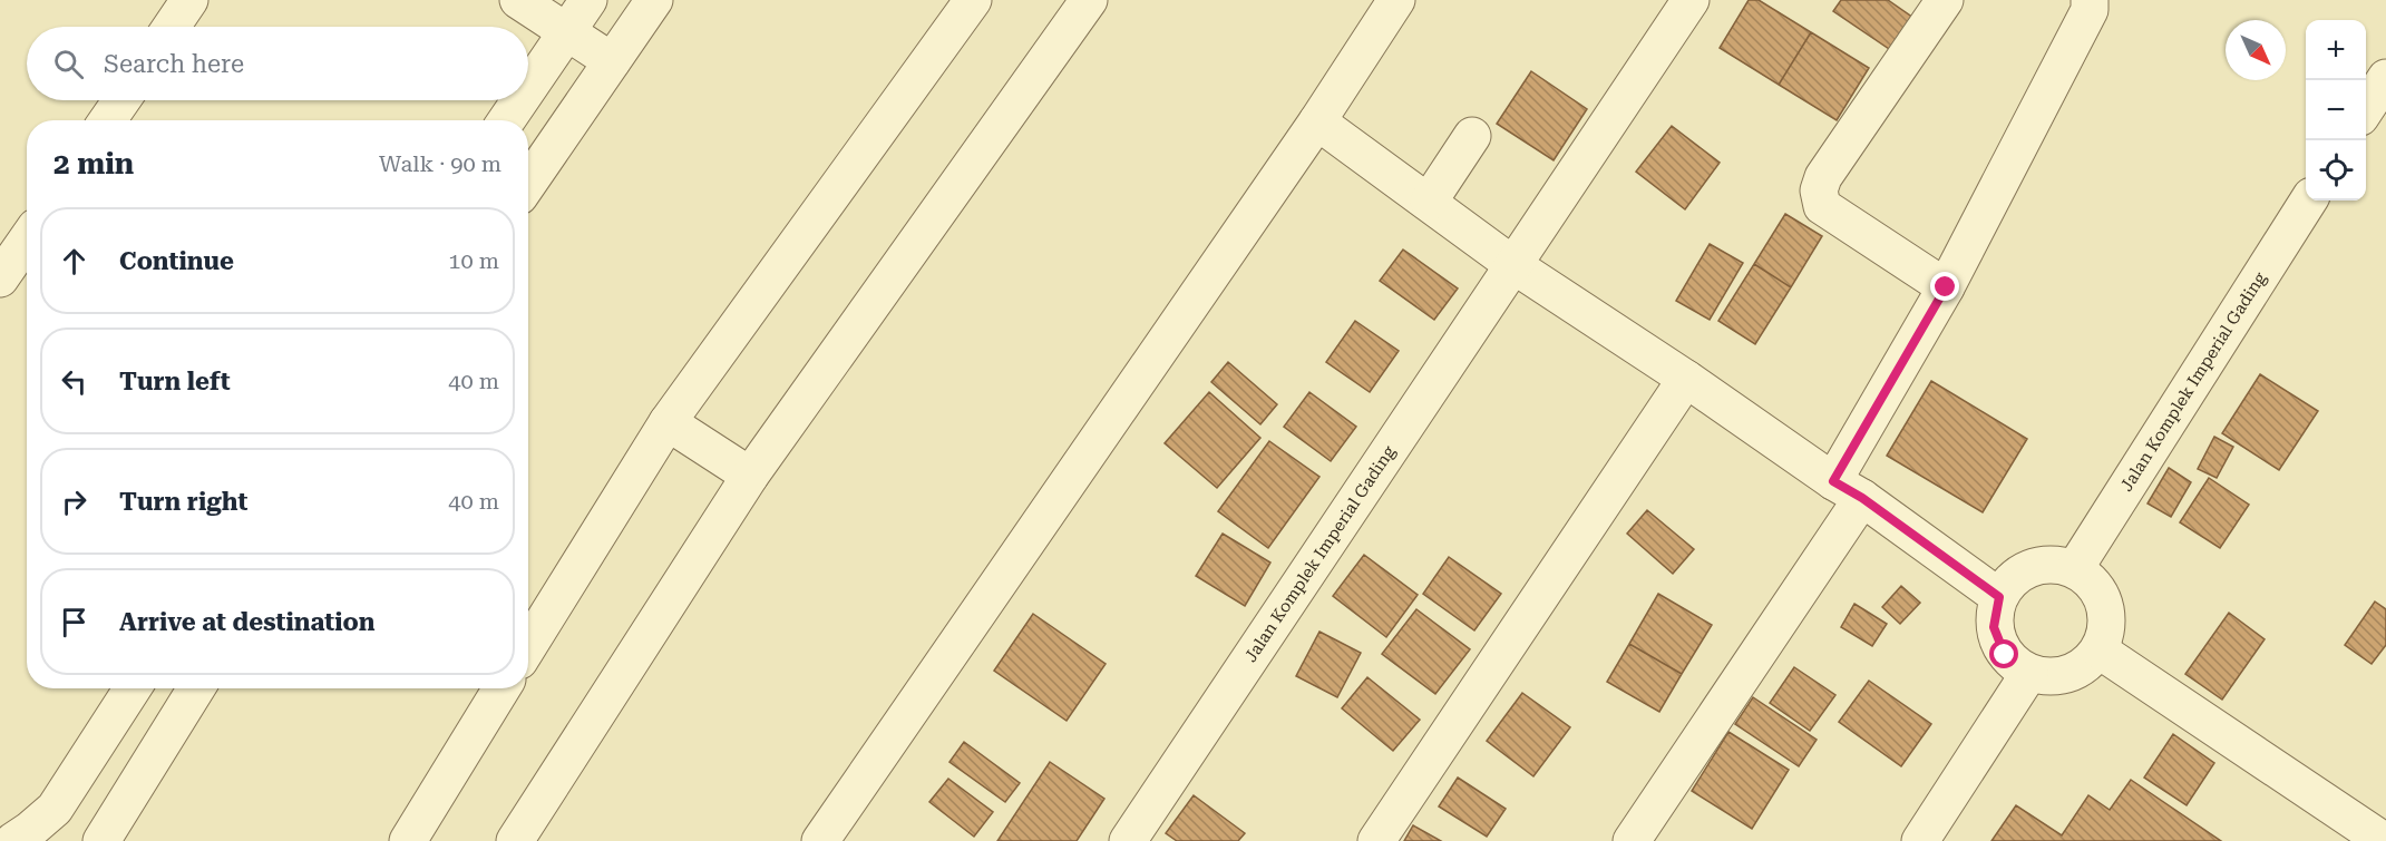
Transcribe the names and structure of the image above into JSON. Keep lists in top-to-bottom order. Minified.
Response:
{"streets":{"street":["Jalan Komplek Imperial Gading"]},"north":"bottom right","page":{"map_buttons":["+","−"],"search":"Search here","heading":["2 min","Walk · 90 m"],"list":[["Continue","10 m"],["Turn left","40 m"],["Turn right","40 m"],"Arrive at destination"]}}
